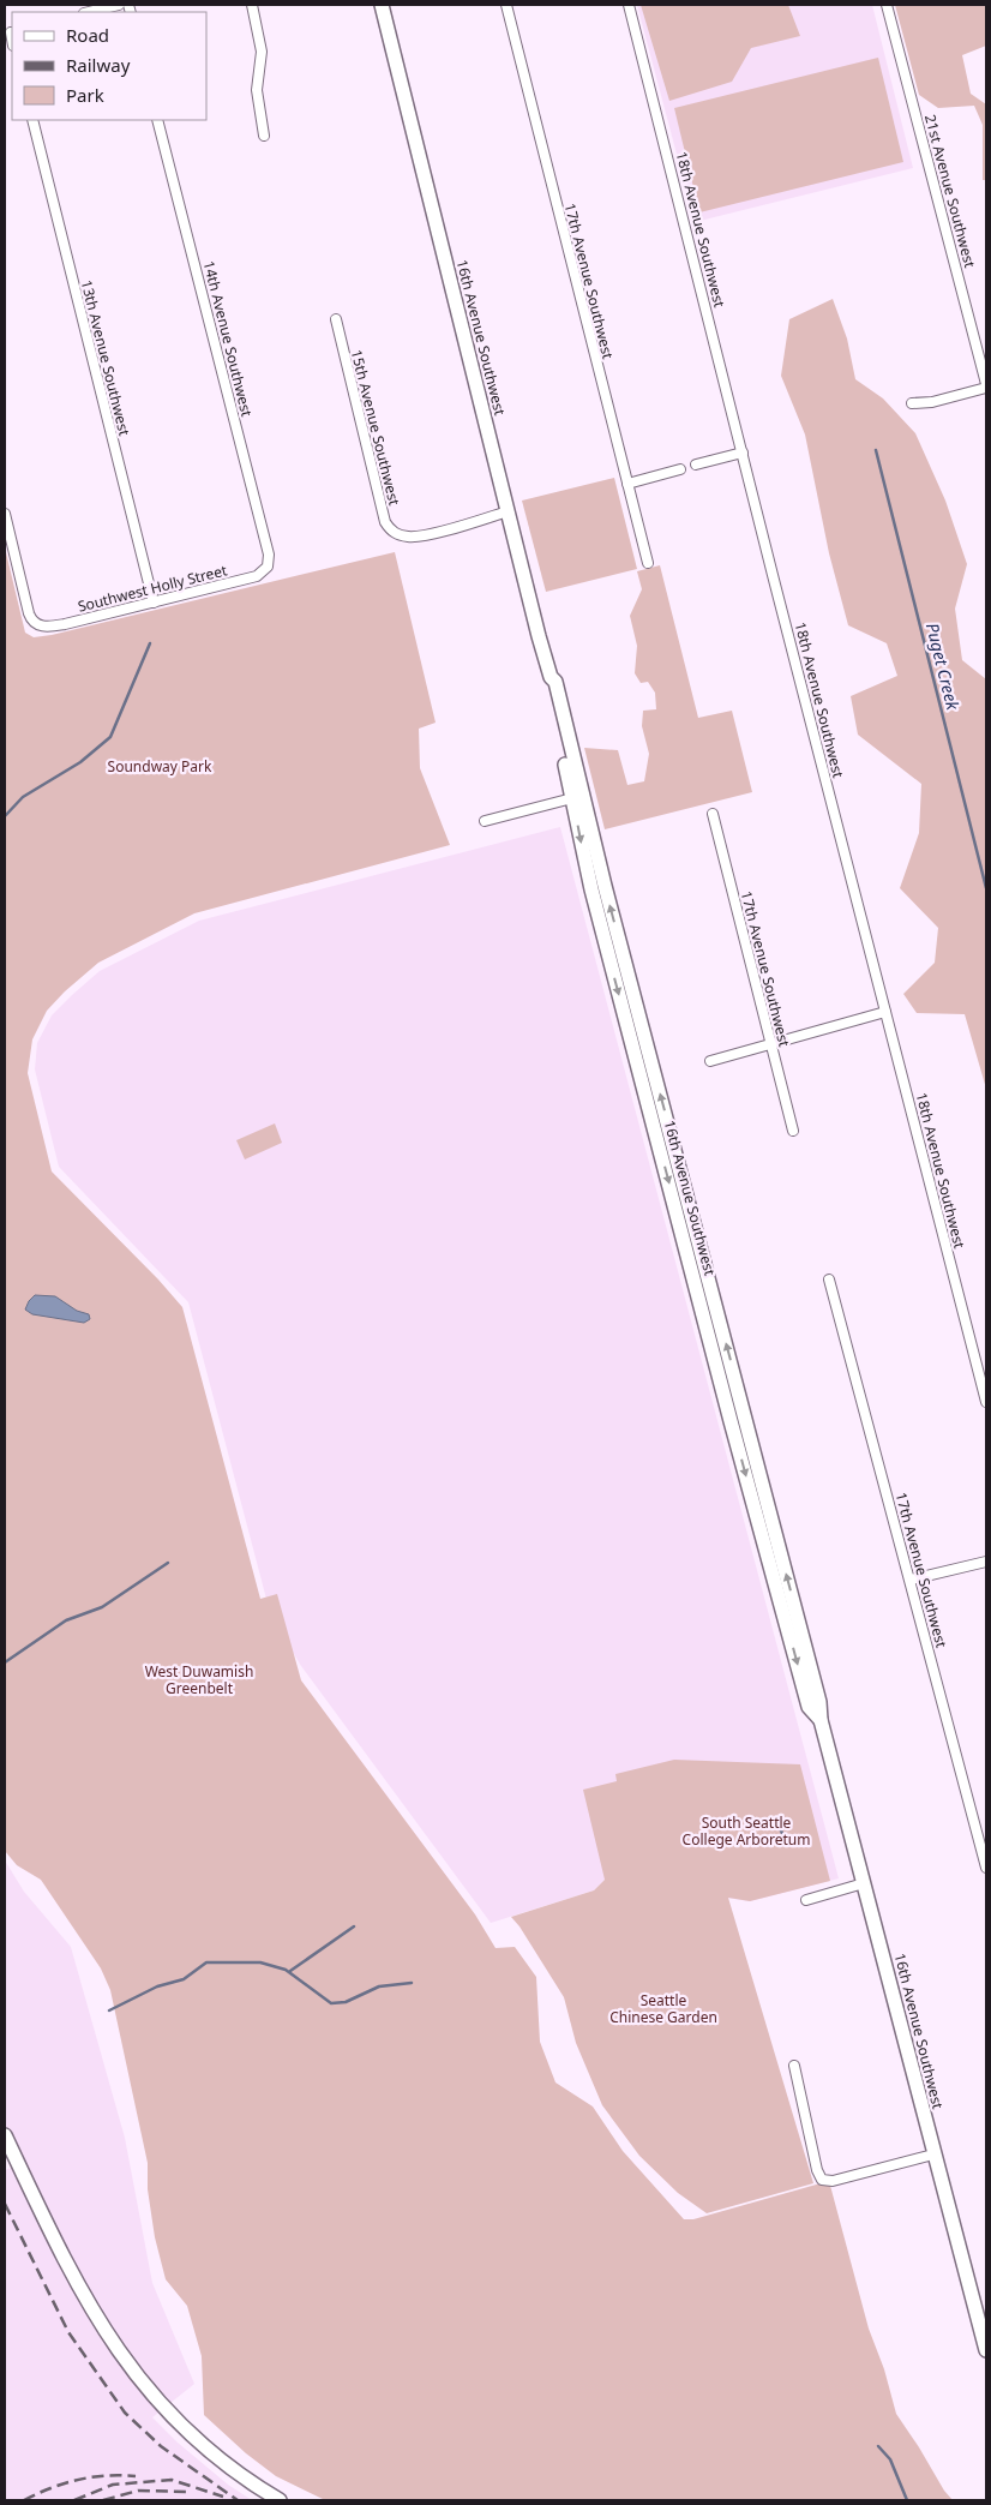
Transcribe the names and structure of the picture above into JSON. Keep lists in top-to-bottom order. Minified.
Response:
{"streets":{"street":["21st Avenue Southwest","18th Avenue Southwest","17th Avenue Southwest","16th Avenue Southwest","14th Avenue Southwest","13th Avenue Southwest","15th Avenue Southwest","Southwest Holly Street"]},"crossings":[["16th Avenue Southwest","15th Avenue Southwest"],["14th Avenue Southwest","Southwest Holly Street"],["13th Avenue Southwest","Southwest Holly Street"]],"water":["Puget Creek"],"parks":["Soundway Park","West Duwamish Greenbelt","South Seattle College Arboretum","Seattle Chinese Garden"],"legend":["Road","Railway","Park"]}
